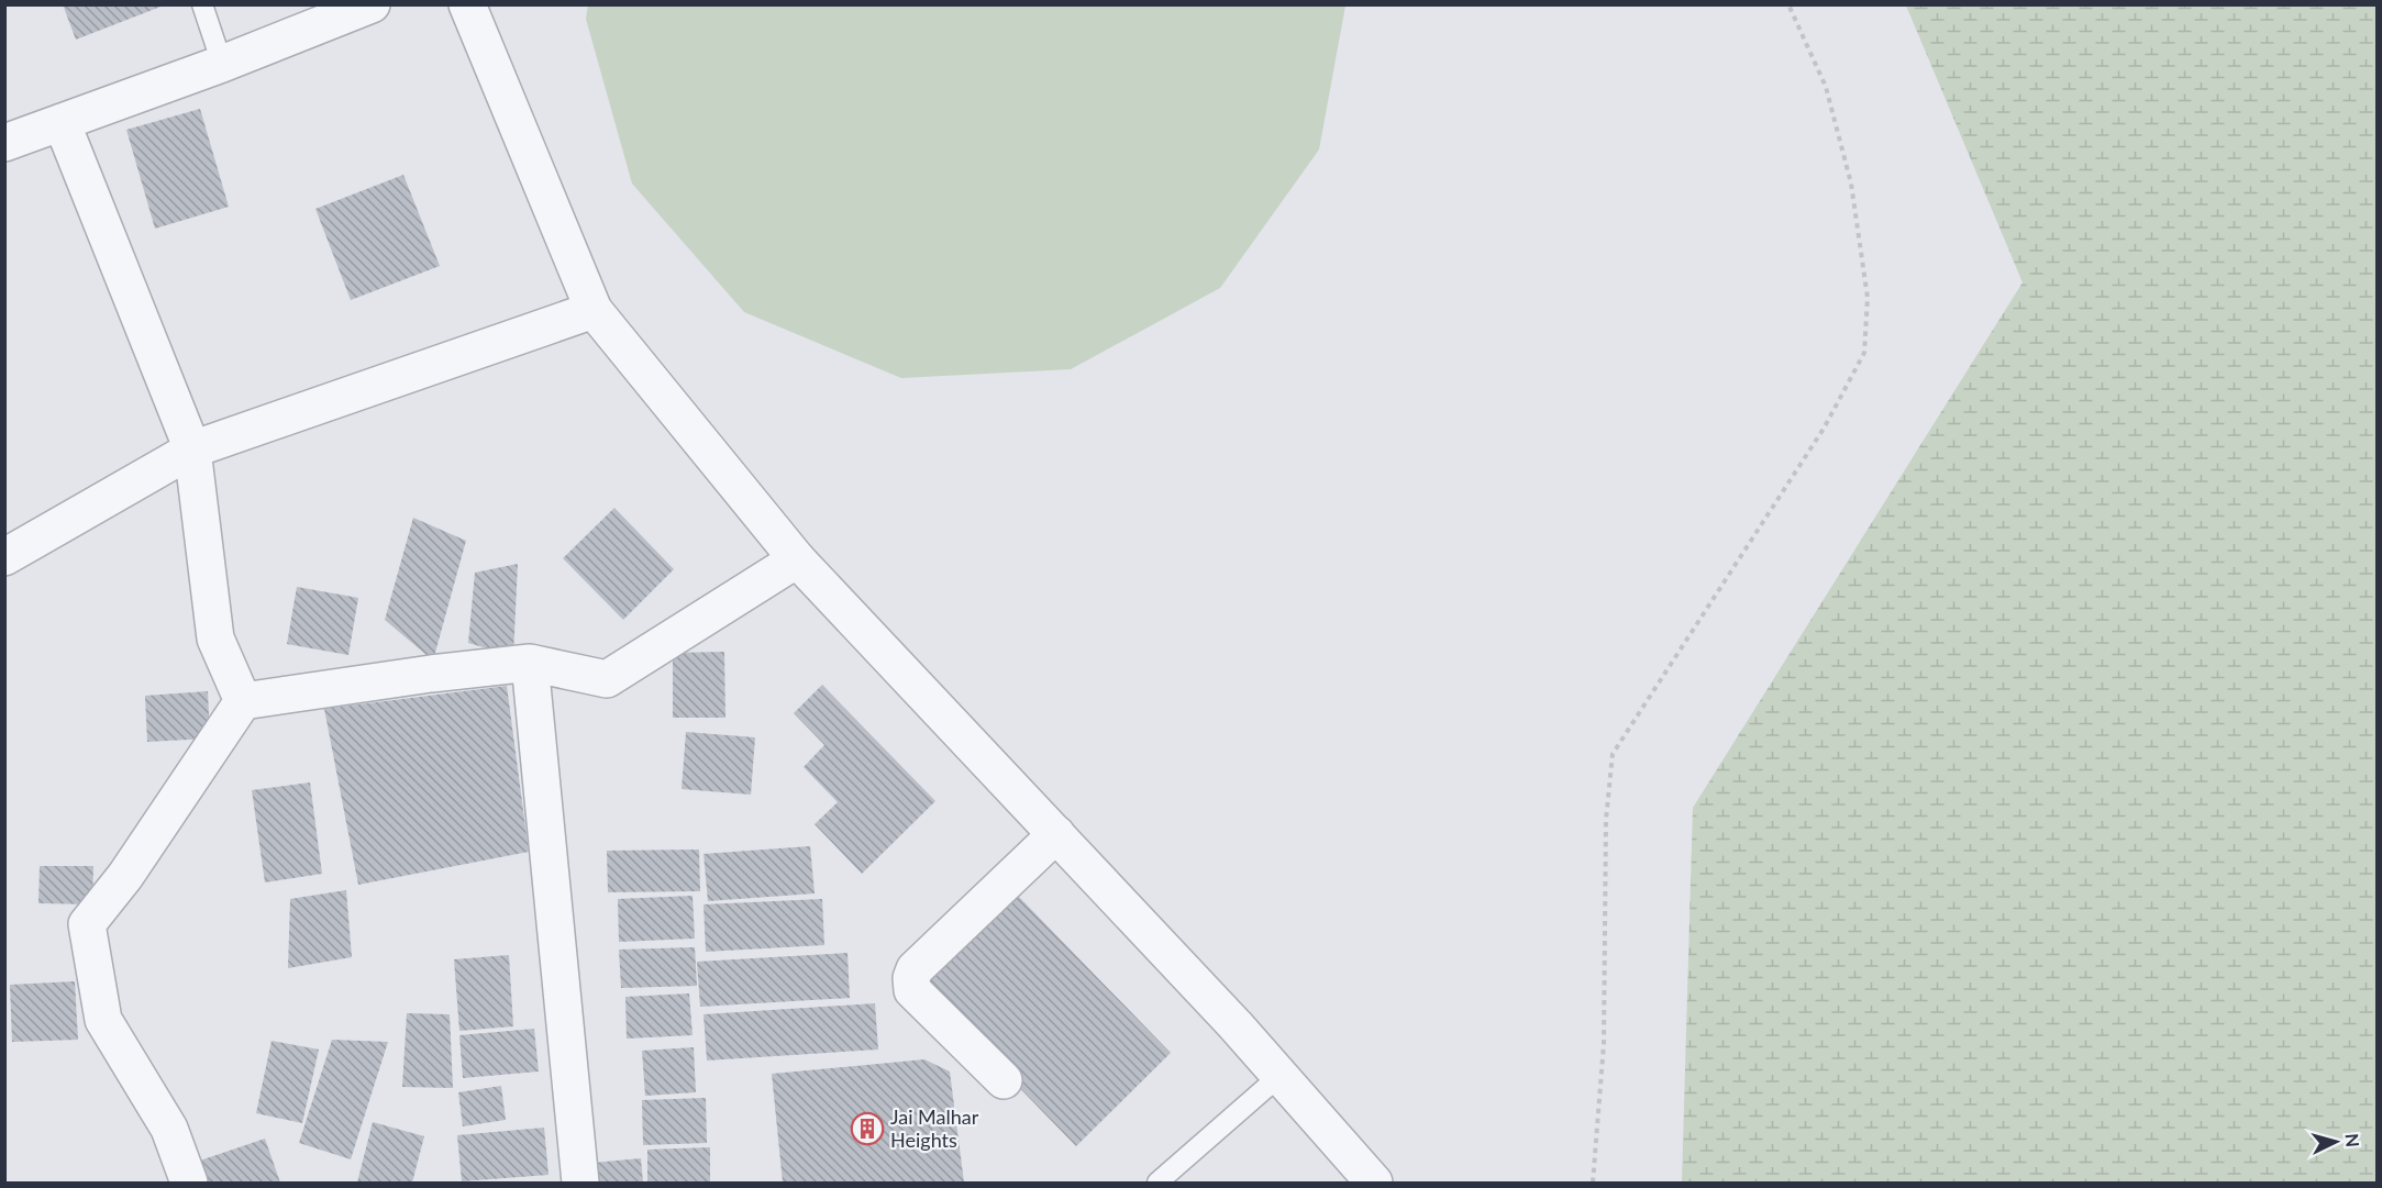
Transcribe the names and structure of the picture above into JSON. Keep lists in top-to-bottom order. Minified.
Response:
{"places":{"building":["Jai Malhar Heights"]},"north":"right"}
